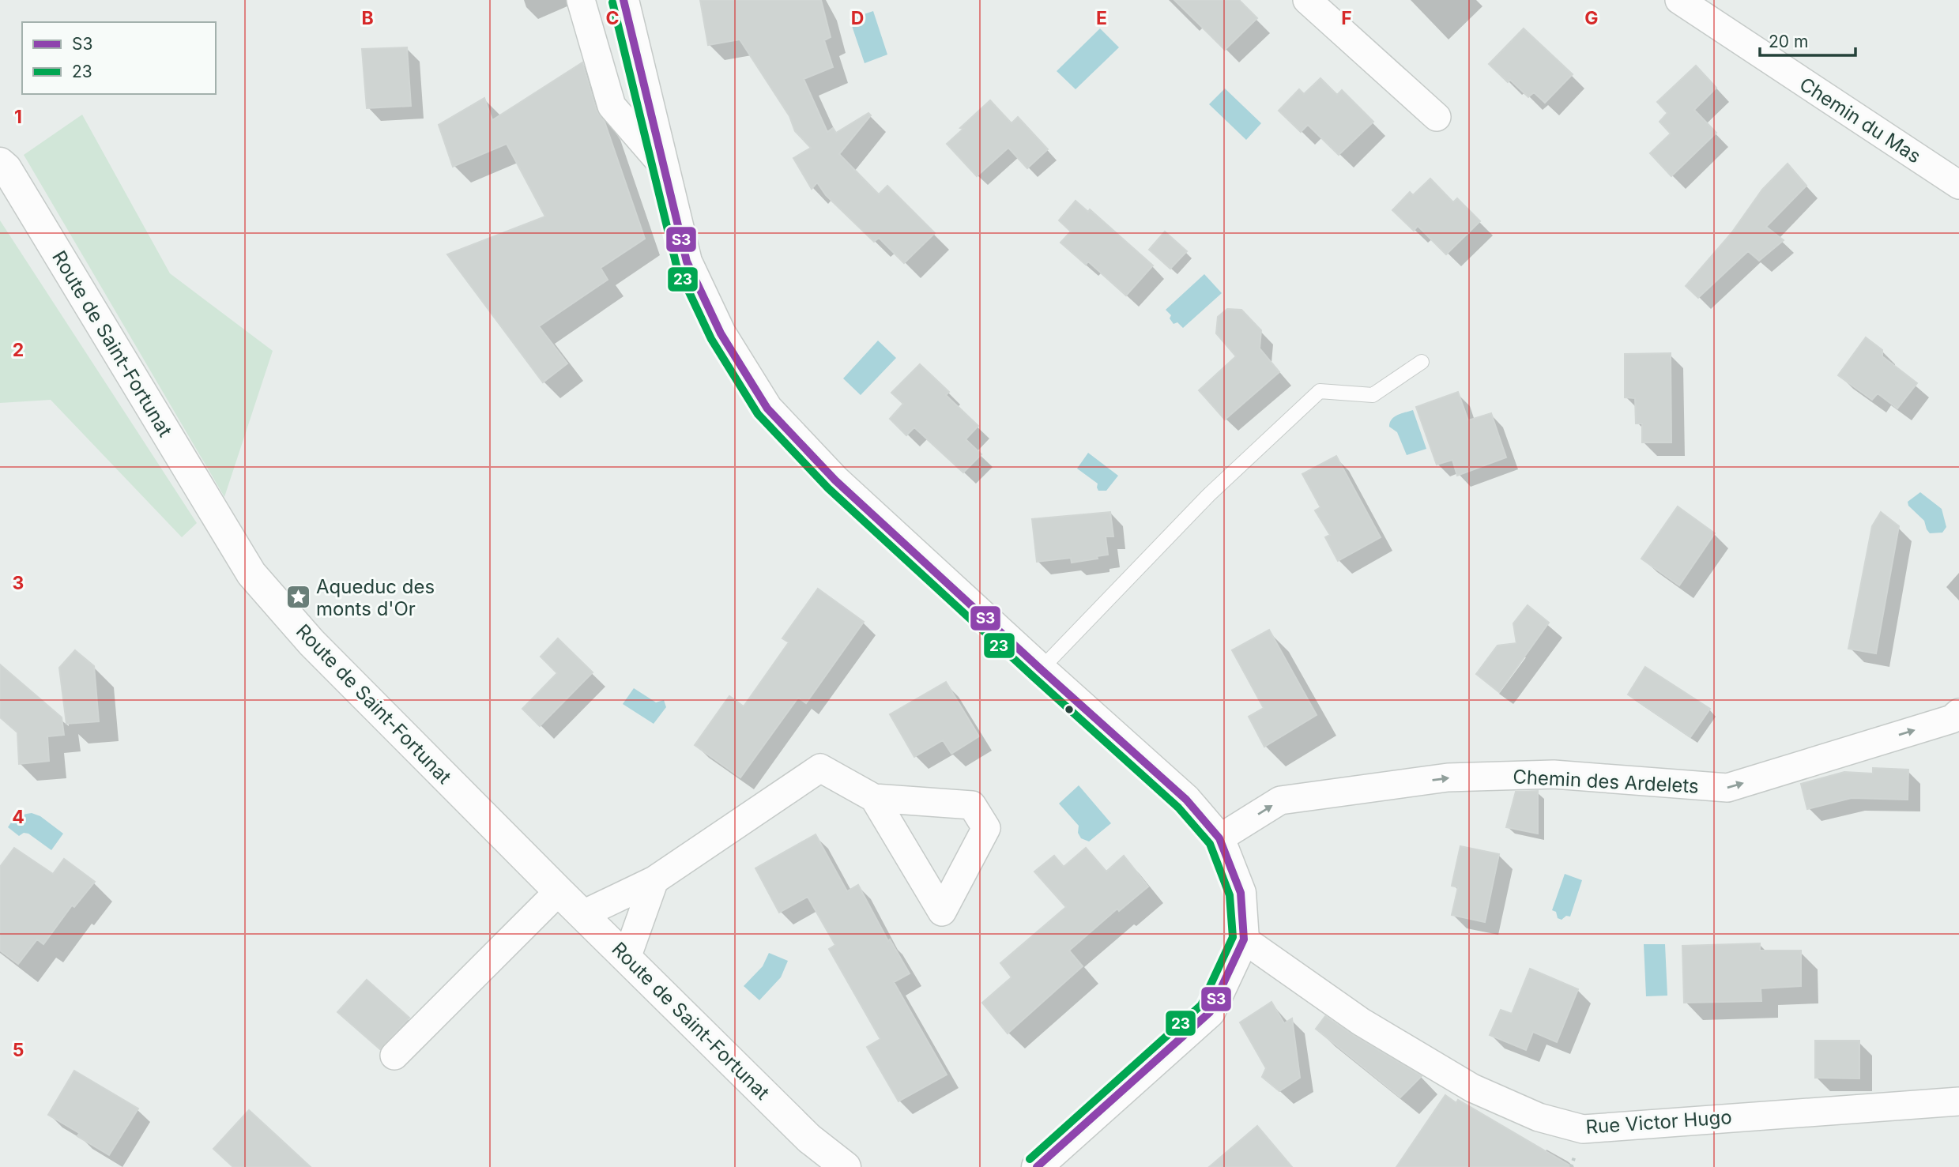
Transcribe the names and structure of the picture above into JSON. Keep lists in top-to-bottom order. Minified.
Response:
{"streets":{"street":["Chemin du Mas","Route de Saint-Fortunat","Chemin des Ardelets","Rue Victor Hugo"]},"one_way":["Chemin des Ardelets"],"places":{"place":["Aqueduc des monts d'Or"]},"lines":["transit line S3","transit line 23"],"legend":["S3","23"],"scale_bar":"20 m","grid":{"columns":["B","C","D","E","F","G"],"rows":["1","2","3","4","5"]}}
